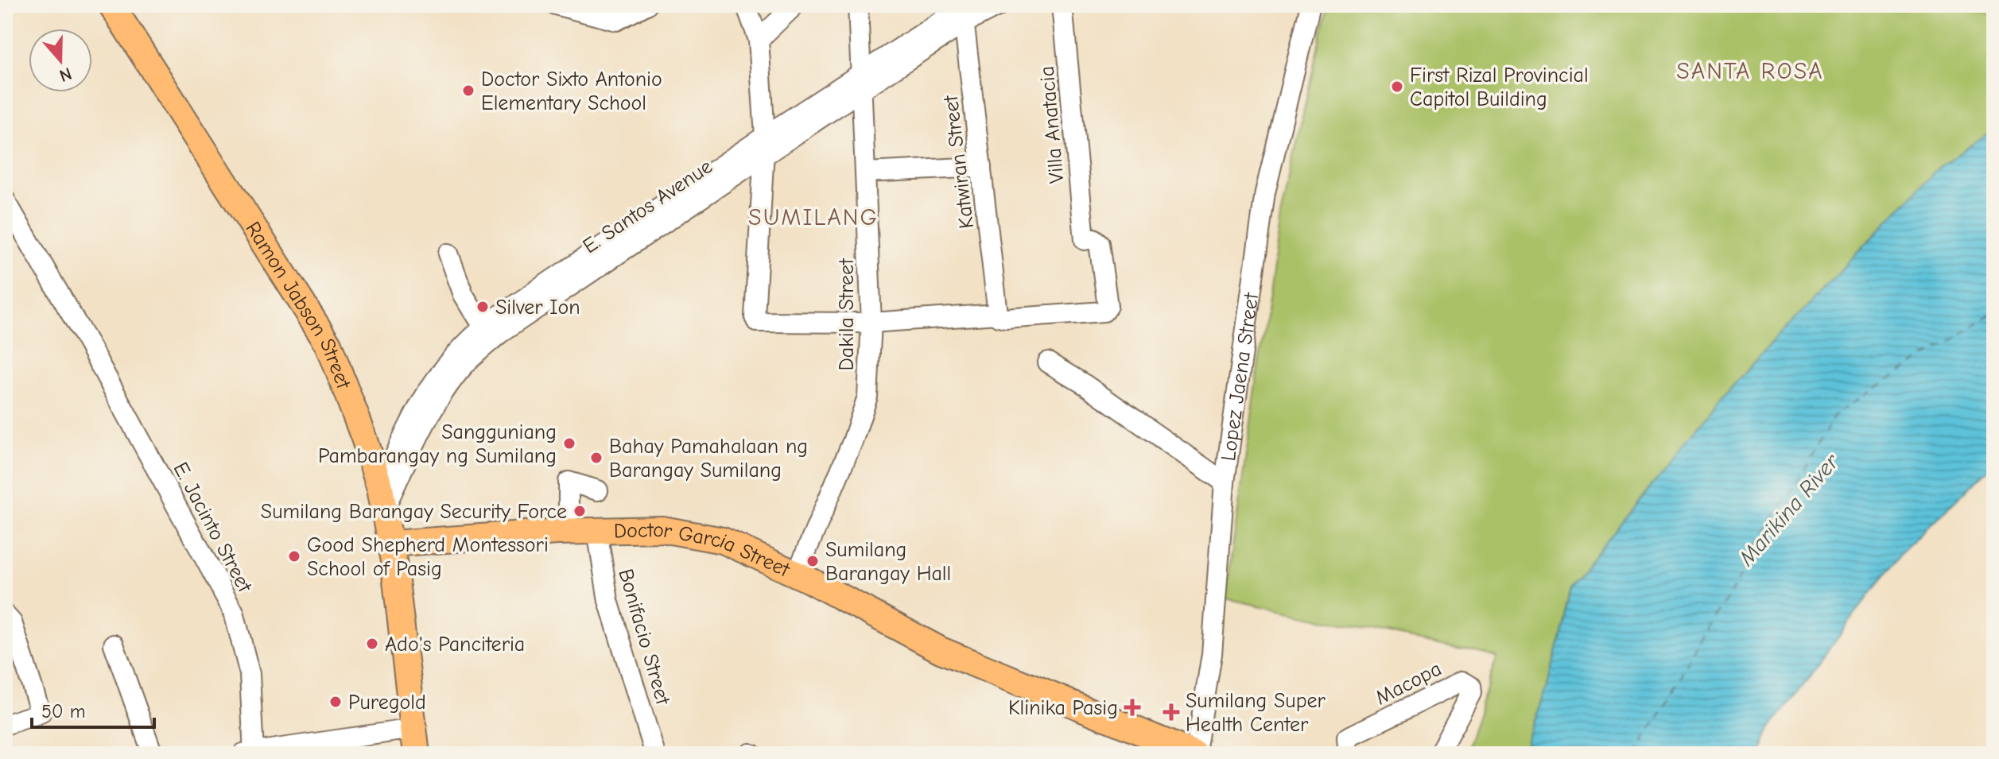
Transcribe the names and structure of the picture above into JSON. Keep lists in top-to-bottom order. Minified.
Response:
{"streets":{"main road":["Ramon Jabson Street","Doctor Garcia Street"],"street":["Villa Anatacia","Katwiran Street","E. Santos Avenue","Dakila Street","Lopez Jaena Street","E. Jacinto Street","Bonifacio Street","Macopa"]},"crossings":[["Villa Anatacia","Katwiran Street"],["Katwiran Street","E. Santos Avenue"],["E. Santos Avenue","Ramon Jabson Street"],["E. Santos Avenue","Dakila Street"],["Ramon Jabson Street","E. Jacinto Street"],["Ramon Jabson Street","Doctor Garcia Street"],["Dakila Street","Doctor Garcia Street"],["Lopez Jaena Street","Doctor Garcia Street"],["Doctor Garcia Street","Bonifacio Street"]],"districts":["SANTA ROSA","SUMILANG"],"water":["Marikina River"],"places":{"other":["First Rizal Provincial Capitol Building","Doctor Sixto Antonio Elementary School","Silver Ion","Sangguniang Pambarangay ng Sumilang","Bahay Pamahalaan ng Barangay Sumilang","Sumilang Barangay Security Force","Good Shepherd Montessori School of Pasig","Sumilang Barangay Hall","Ado's Panciteria","Puregold"],"health":["Klinika Pasig","Sumilang Super Health Center"]},"scale_bar":"50 m","north":"bottom"}
